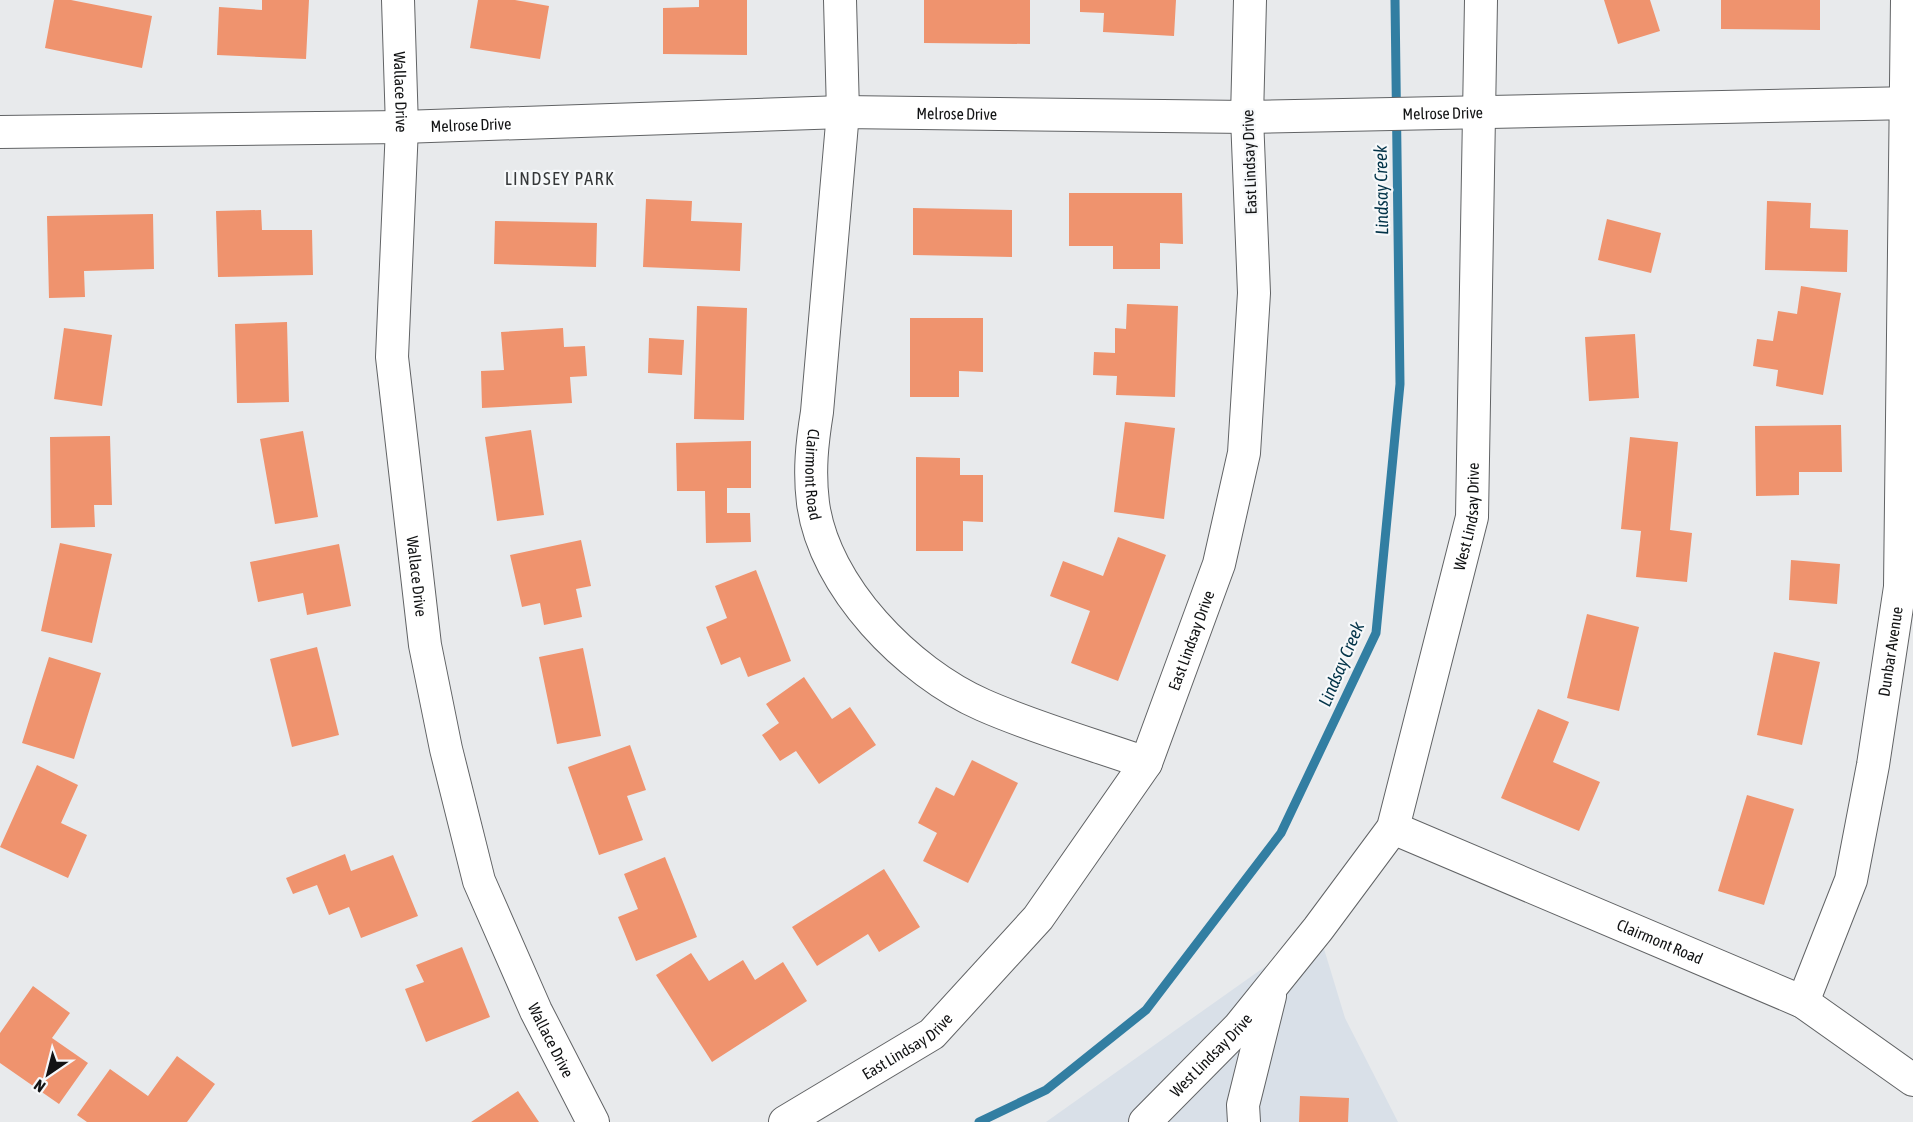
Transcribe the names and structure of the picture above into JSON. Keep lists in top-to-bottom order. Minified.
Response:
{"streets":{"street":["Wallace Drive","Melrose Drive","East Lindsay Drive","Clairmont Road","West Lindsay Drive","Dunbar Avenue"]},"crossings":[["Wallace Drive","Melrose Drive"],["Melrose Drive","East Lindsay Drive"],["Melrose Drive","Clairmont Road"],["Melrose Drive","West Lindsay Drive"],["Melrose Drive","Dunbar Avenue"],["East Lindsay Drive","Clairmont Road"],["Clairmont Road","West Lindsay Drive"],["Clairmont Road","Dunbar Avenue"]],"districts":["LINDSEY PARK"],"water":["Lindsay Creek"],"north":"bottom left"}
